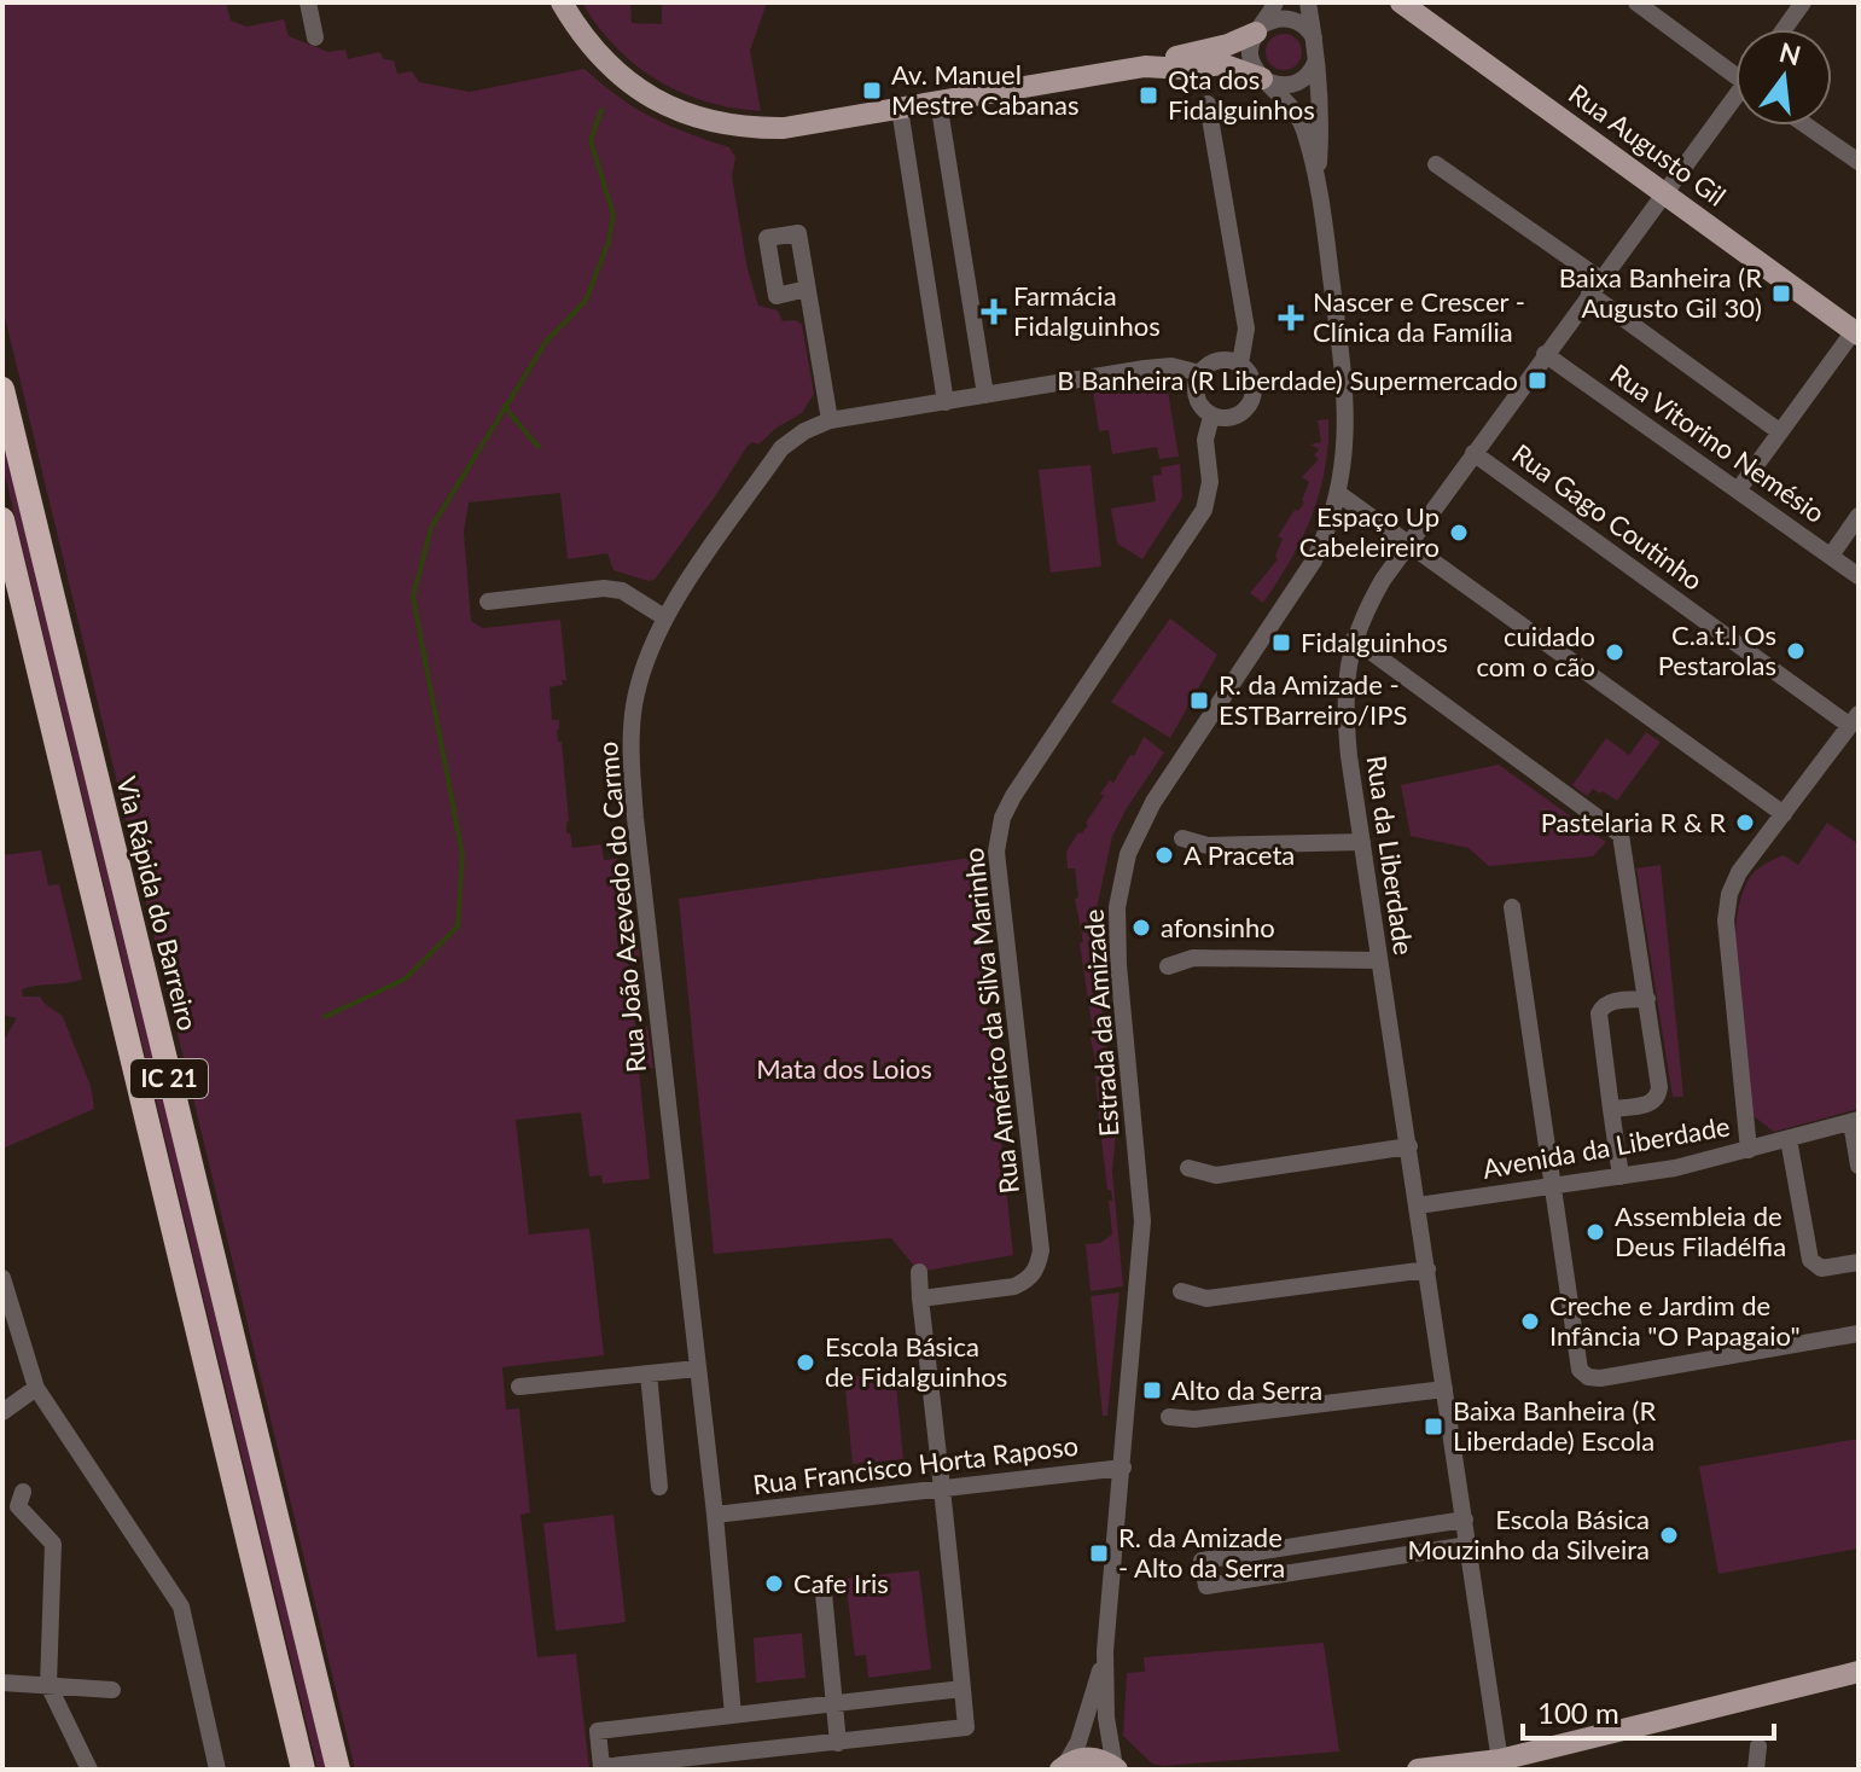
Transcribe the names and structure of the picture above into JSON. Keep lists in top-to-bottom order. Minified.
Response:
{"streets":{"highway":["Via Rápida do Barreiro","IC 21"],"main road":["Rua Augusto Gil"],"street":["Rua Vitorino Nemésio","Rua Gago Coutinho","Rua da Liberdade","Rua João Azevedo do Carmo","Rua Américo da Silva Marinho","Estrada da Amizade","Avenida da Liberdade","Rua Francisco Horta Raposo"]},"crossings":[["Rua Augusto Gil","Rua da Liberdade"],["Rua Vitorino Nemésio","Rua da Liberdade"],["Rua Gago Coutinho","Rua da Liberdade"],["Rua da Liberdade","Avenida da Liberdade"],["Rua João Azevedo do Carmo","Rua Américo da Silva Marinho"],["Rua João Azevedo do Carmo","Rua Francisco Horta Raposo"],["Estrada da Amizade","Rua Francisco Horta Raposo"]],"parks":["Mata dos Loios"],"places":{"transit":["Av. Manuel Mestre Cabanas","Qta dos Fidalguinhos","Baixa Banheira (R Augusto Gil 30)","B Banheira (R Liberdade) Supermercado","Fidalguinhos","R. da Amizade - ESTBarreiro/IPS","Alto da Serra","Baixa Banheira (R Liberdade) Escola","R. da Amizade - Alto da Serra"],"health":["Farmácia Fidalguinhos","Nascer e Crescer - Clínica da Família"],"other":["Espaço Up Cabeleireiro","C.a.t.l Os Pestarolas","cuidado com o cão","Pastelaria R & R","A Praceta","afonsinho","Assembleia de Deus Filadélfia","Creche e Jardim de Infância \"O Papagaio\"","Escola Básica de Fidalguinhos","Escola Básica Mouzinho da Silveira","Cafe Iris"]},"scale_bar":"100 m","north":"top"}
